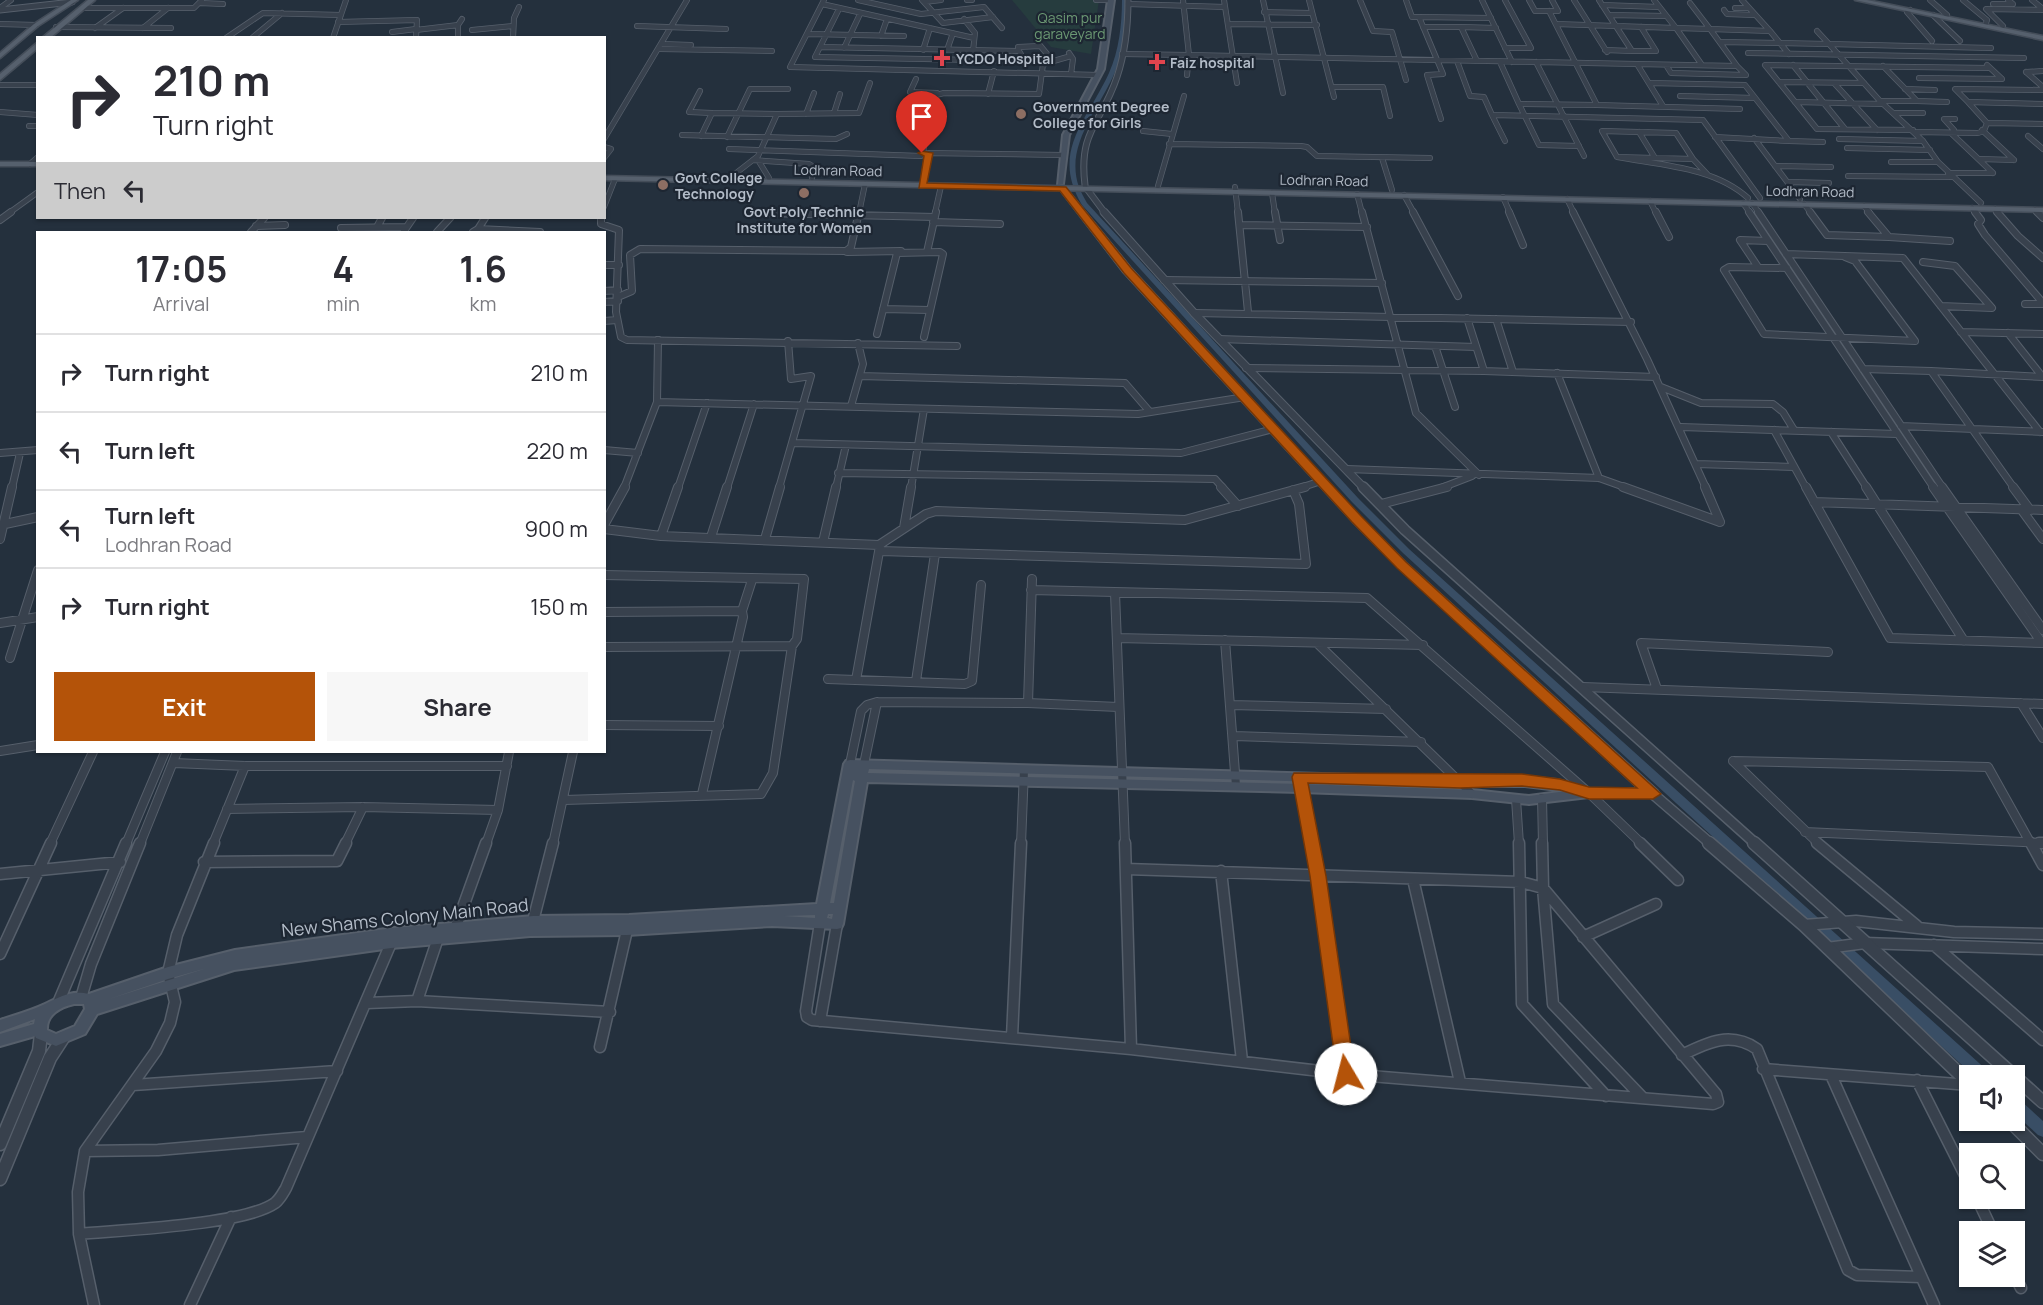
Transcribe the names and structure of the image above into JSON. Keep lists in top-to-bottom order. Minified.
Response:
{"streets":{"main road":["Lodhran Road","New Shams Colony Main Road"]},"parks":["Qasim pur garaveyard"],"places":{"health":["YCDO Hospital","Faiz hospital"],"other":["Government Degree College for Girls","Govt College Technology","Govt Poly Technic Institute for Women"]},"page":{"turn":["210 m","Turn right"],"then":"Then","eta":["17:05","Arrival","4","min","1.6","km"],"list":[{"name":"Turn right","value":"210 m"},{"name":"Turn left","value":"220 m"},{"name":"Turn left","note":"Lodhran Road","value":"900 m"},{"name":"Turn right","value":"150 m"}],"buttons":["Exit","Share"]}}
